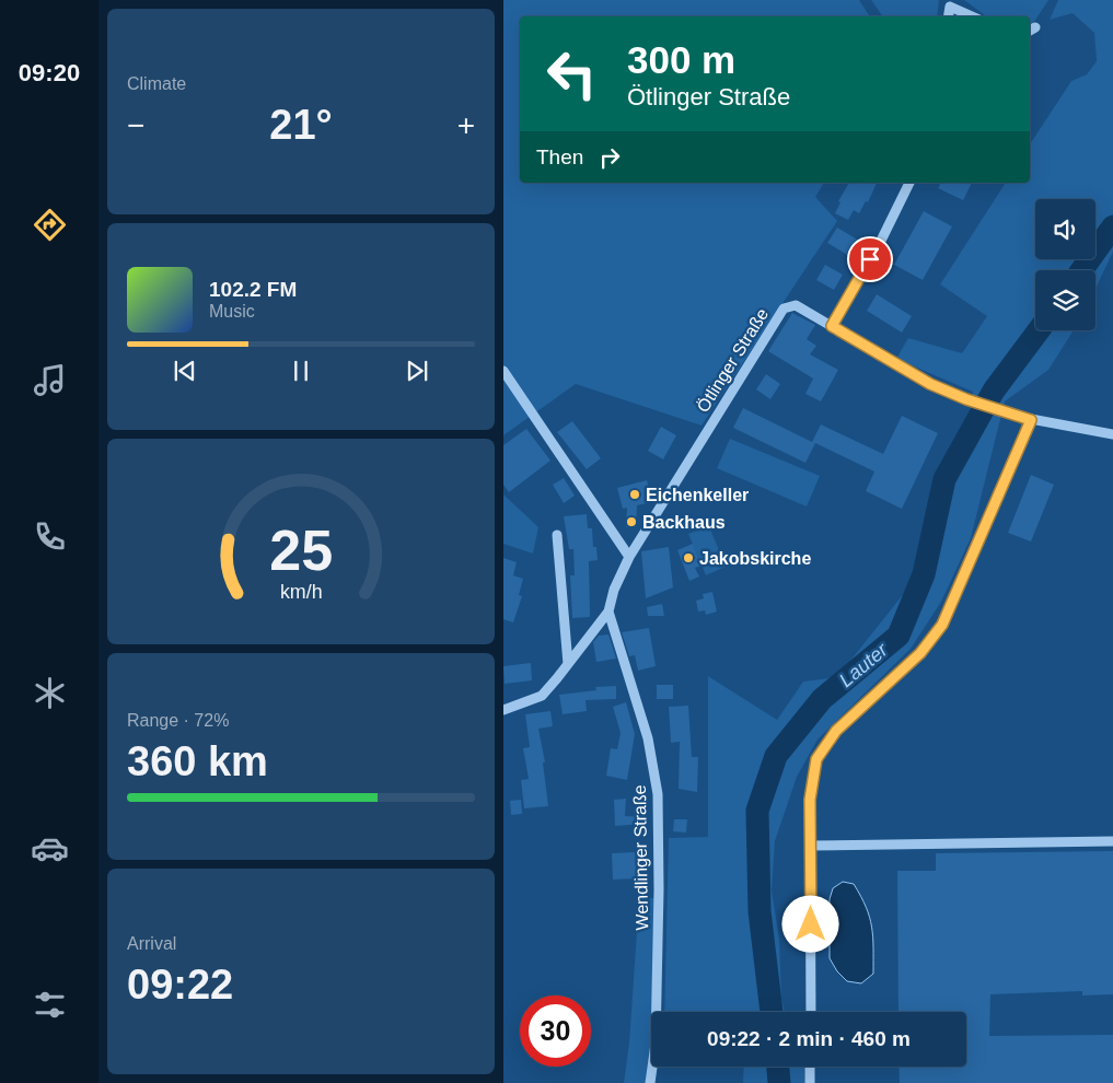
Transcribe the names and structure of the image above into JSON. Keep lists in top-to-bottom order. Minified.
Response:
{"streets":{"street":["Ötlinger Straße","Wendlinger Straße"]},"crossings":[["Ötlinger Straße","Wendlinger Straße"]],"water":["Lauter"],"places":["Eichenkeller","Backhaus","Jakobskirche"],"page":{"tabs":"09:20","tile":["Climate",["Range · 72%","360 km"],["Arrival","09:22"]],"turn":["300 m","Ötlinger Straße"],"heat":["−","21°","+"],"then":"Then","song":["102.2 FM","Music"],"limit":"30","trip":"09:22 · 2 min · 460 m","gauge":["25","km/h"]}}
